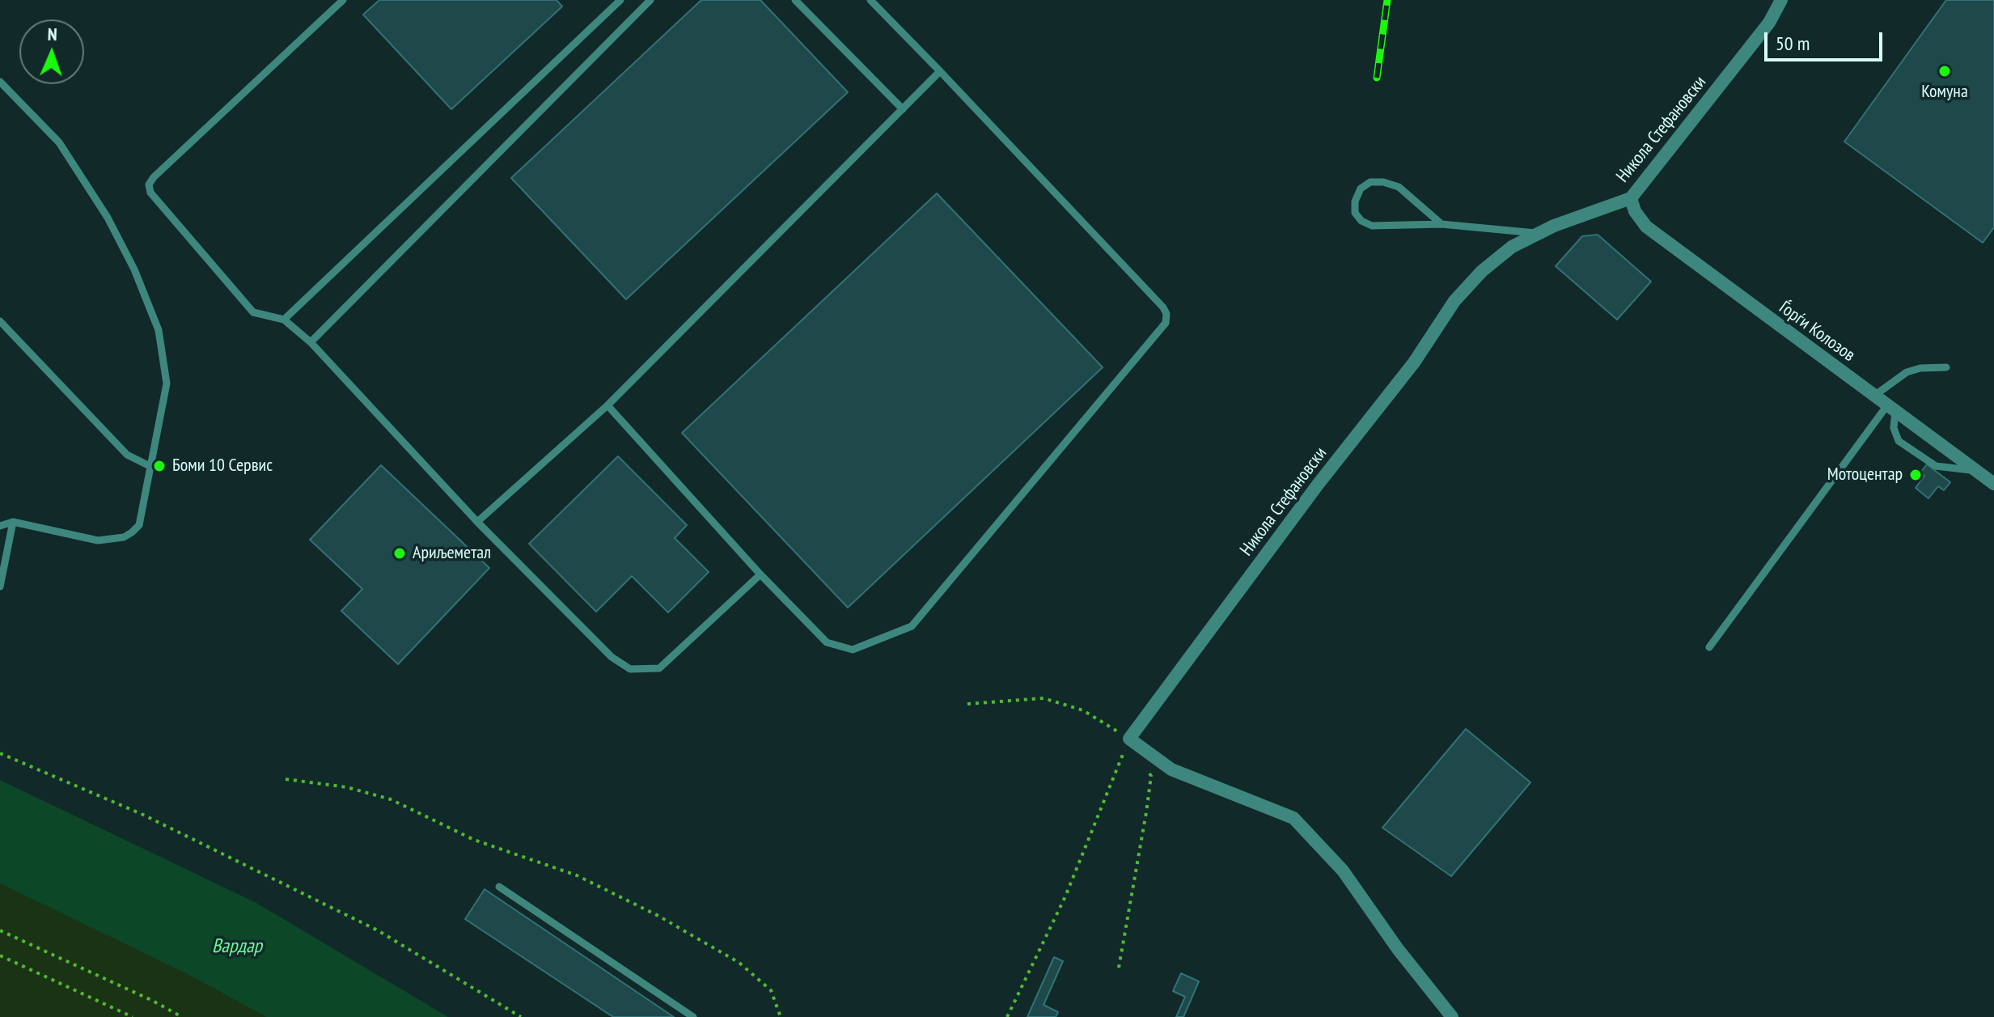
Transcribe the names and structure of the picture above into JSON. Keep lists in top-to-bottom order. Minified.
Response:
{"streets":{"street":["Никола Стефановски","Ѓорѓи Колозов"]},"crossings":[["Никола Стефановски","Ѓорѓи Колозов"]],"water":["Вардар"],"places":["Комуна","Боми 10 Сервис","Мотоцентар","Ариљеметал"],"scale_bar":"50 m","north":"top"}
